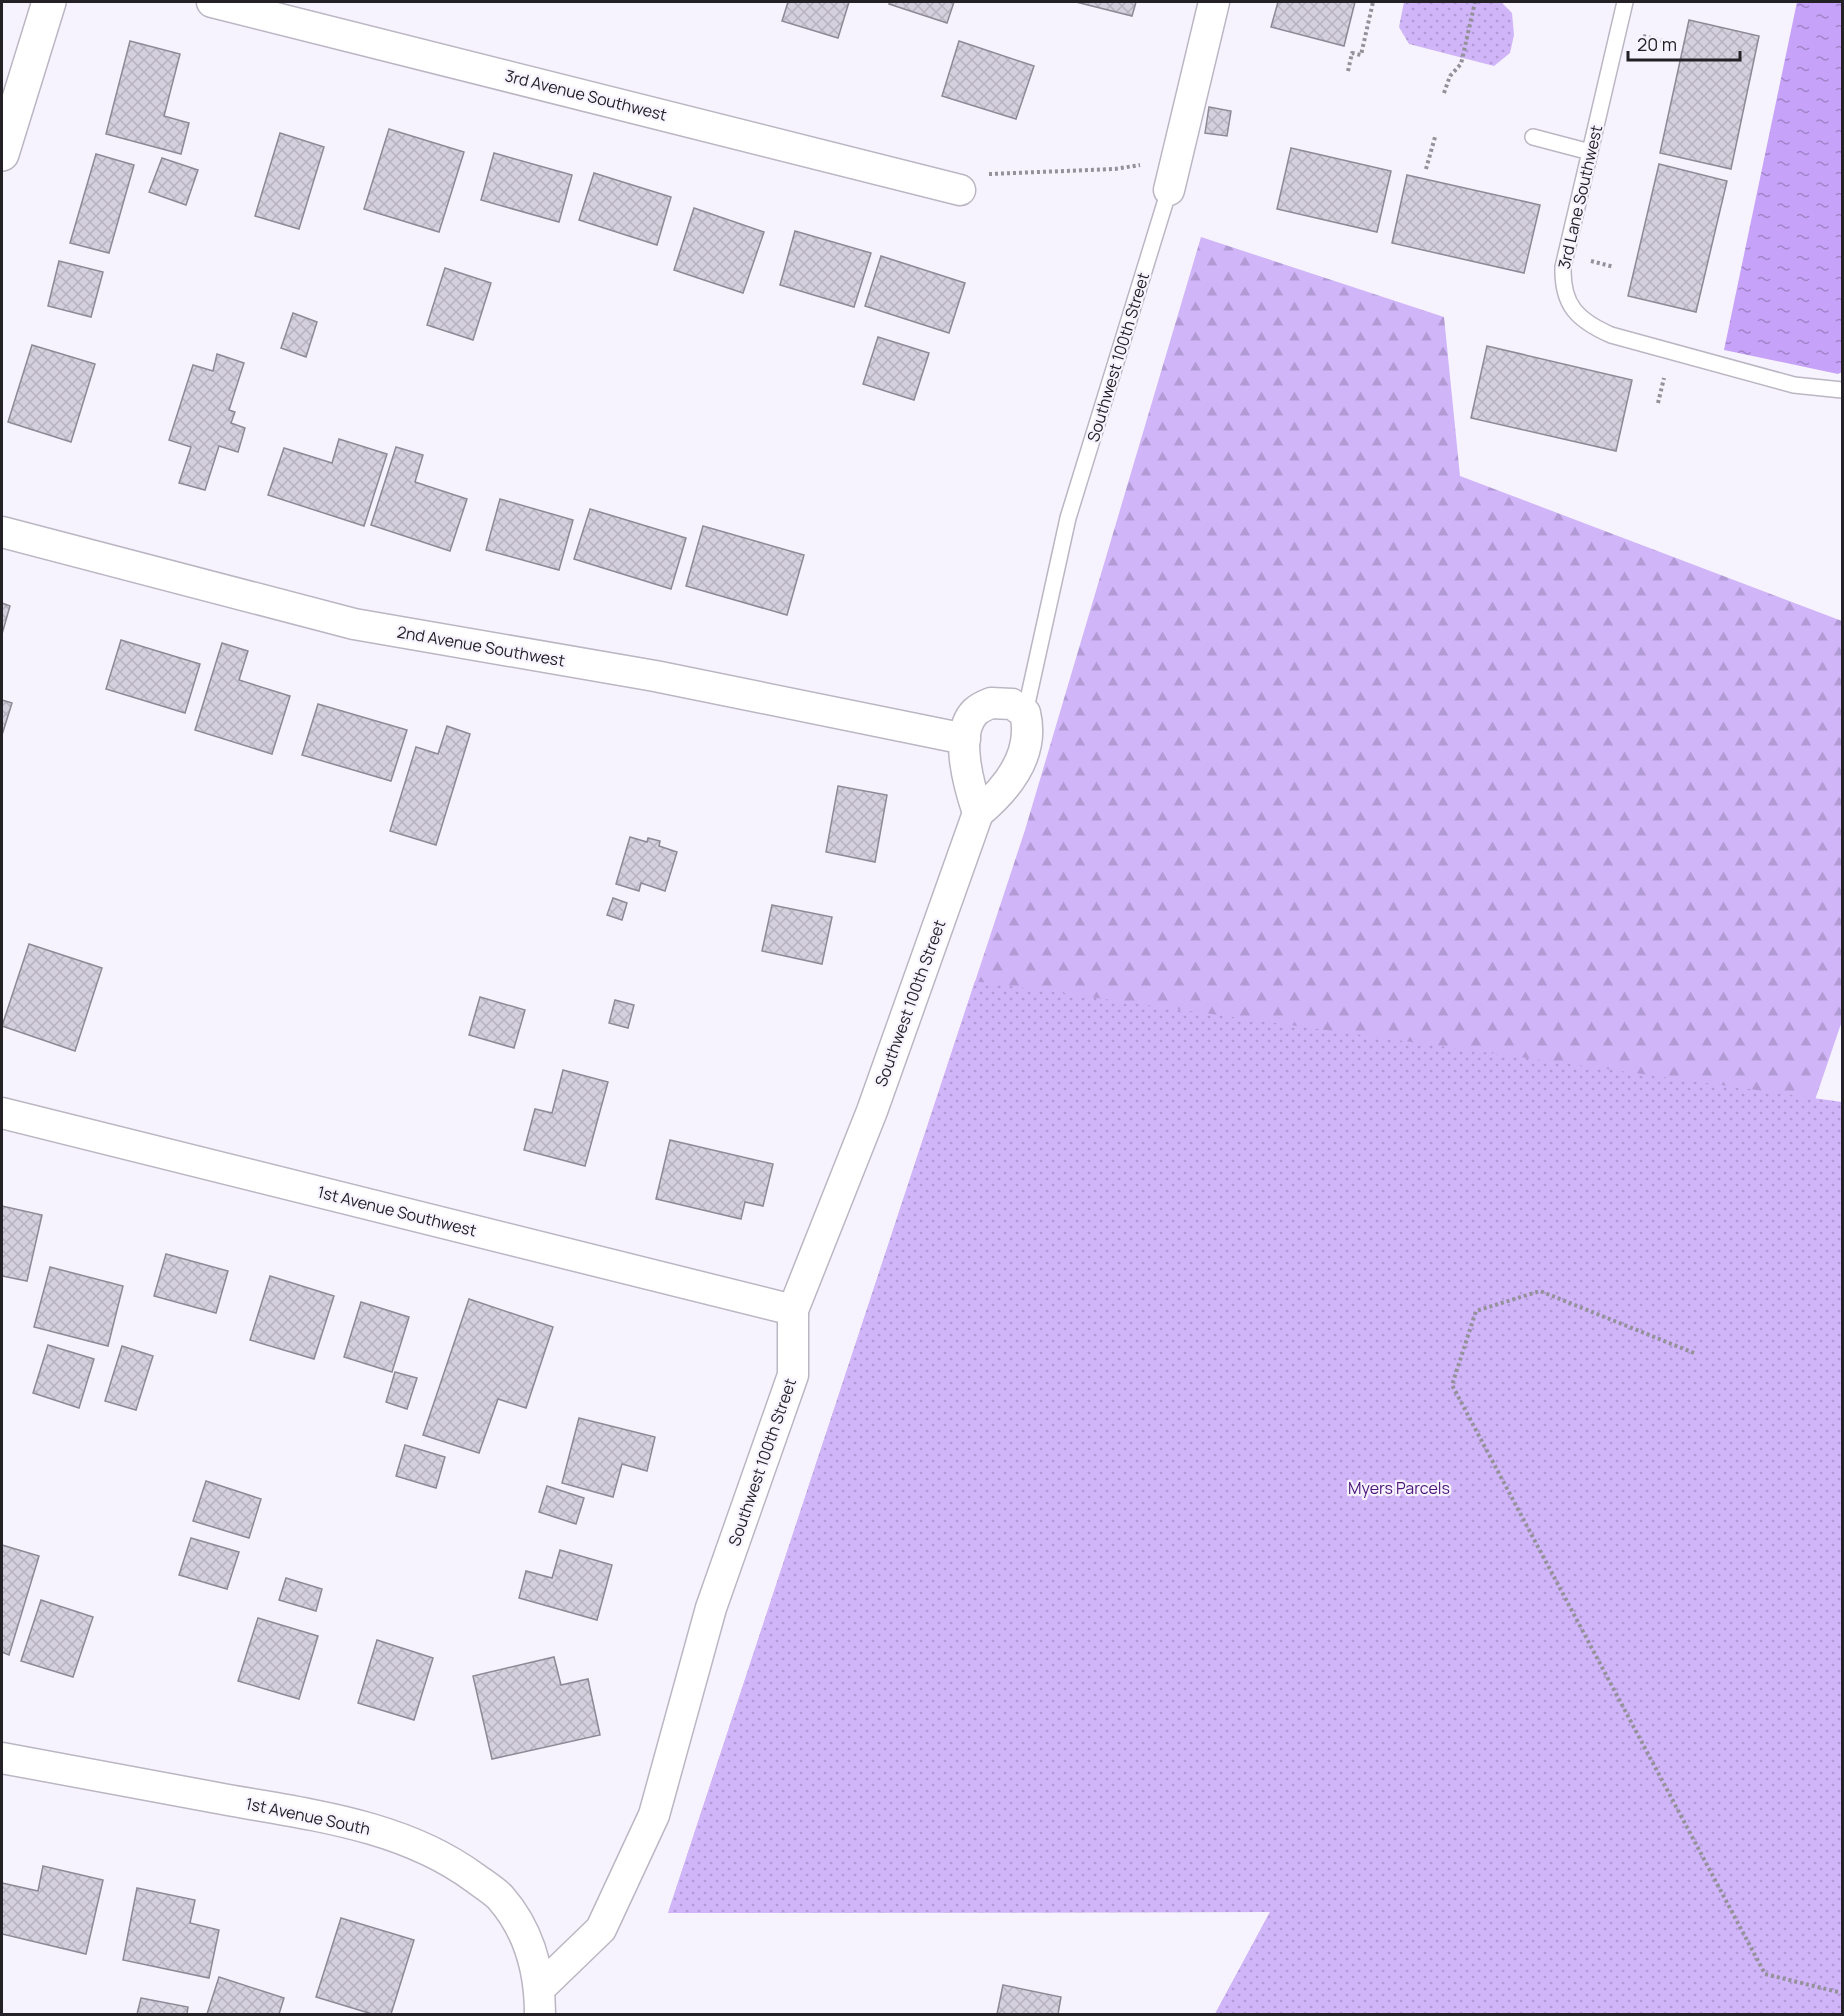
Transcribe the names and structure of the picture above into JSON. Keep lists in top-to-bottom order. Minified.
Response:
{"streets":{"street":["3rd Avenue Southwest","Southwest 100th Street","2nd Avenue Southwest","1st Avenue Southwest","1st Avenue South"],"lane":["3rd Lane Southwest"]},"crossings":[["Southwest 100th Street","1st Avenue Southwest"],["Southwest 100th Street","1st Avenue South"]],"parks":["Myers Parcels"],"scale_bar":"20 m"}
